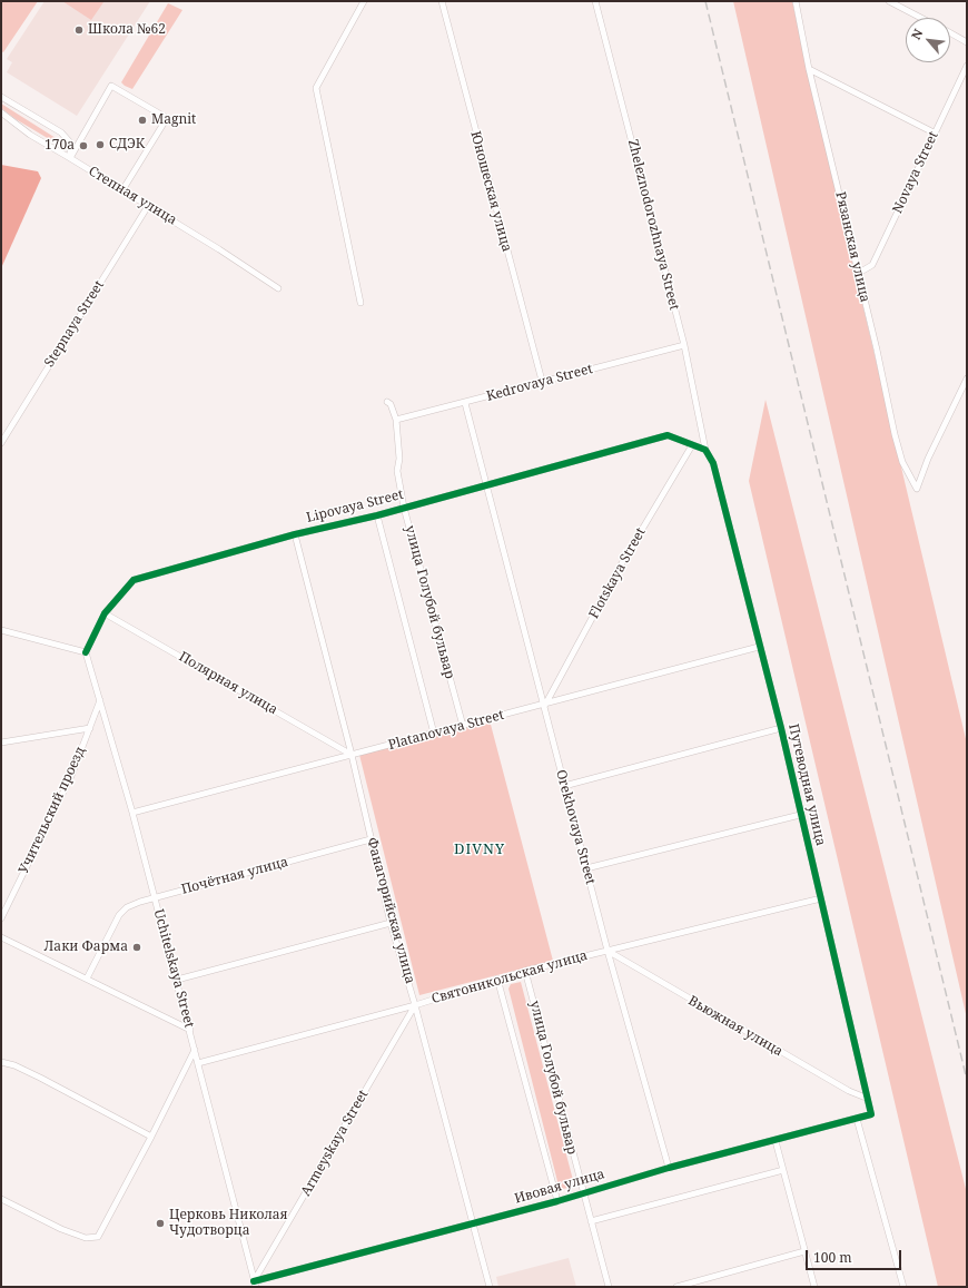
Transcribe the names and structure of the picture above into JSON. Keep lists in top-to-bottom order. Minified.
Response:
{"streets":{"street":["Novaya Street","Юношеская улица","Степная улица","Zheleznodorozhnaya Street","Рязанская улица","Stepnaya Street","Kedrovaya Street","Lipovaya Street","Flotskaya Street","улица Голубой бульвар","Полярная улица","Platanovaya Street","Путеводная улица","Учительский проезд","Orekhovaya Street","Почётная улица","Фанагорийская улица","Uchitelskaya Street","Святоникольская улица","Вьюжная улица","Armeyskaya Street","Ивовая улица"]},"crossings":[["Novaya Street","Рязанская улица"],["Юношеская улица","Kedrovaya Street"],["Степная улица","Stepnaya Street"],["Zheleznodorozhnaya Street","Kedrovaya Street"],["Zheleznodorozhnaya Street","Путеводная улица"],["Kedrovaya Street","улица Голубой бульвар"],["Kedrovaya Street","Orekhovaya Street"],["Lipovaya Street","Flotskaya Street"],["Lipovaya Street","улица Голубой бульвар"],["Lipovaya Street","Полярная улица"],["Lipovaya Street","Orekhovaya Street"],["Lipovaya Street","Фанагорийская улица"],["Lipovaya Street","Uchitelskaya Street"],["Flotskaya Street","Platanovaya Street"],["Flotskaya Street","Orekhovaya Street"],["улица Голубой бульвар","Platanovaya Street"],["улица Голубой бульвар","Святоникольская улица"],["улица Голубой бульвар","Ивовая улица"],["Полярная улица","Platanovaya Street"],["Полярная улица","Фанагорийская улица"],["Platanovaya Street","Путеводная улица"],["Platanovaya Street","Orekhovaya Street"],["Platanovaya Street","Фанагорийская улица"],["Platanovaya Street","Uchitelskaya Street"],["Путеводная улица","Святоникольская улица"],["Путеводная улица","Вьюжная улица"],["Путеводная улица","Ивовая улица"],["Учительский проезд","Uchitelskaya Street"],["Orekhovaya Street","Святоникольская улица"],["Orekhovaya Street","Вьюжная улица"],["Orekhovaya Street","Ивовая улица"],["Почётная улица","Фанагорийская улица"],["Почётная улица","Uchitelskaya Street"],["Фанагорийская улица","Святоникольская улица"],["Фанагорийская улица","Armeyskaya Street"],["Фанагорийская улица","Ивовая улица"],["Uchitelskaya Street","Святоникольская улица"],["Uchitelskaya Street","Armeyskaya Street"],["Uchitelskaya Street","Ивовая улица"],["Святоникольская улица","Вьюжная улица"],["Святоникольская улица","Armeyskaya Street"],["Armeyskaya Street","Ивовая улица"]],"districts":["DIVNY"],"places":["Школа №62","Magnit","СДЭК","170а","Лаки Фарма","Церковь Николая Чудотворца"],"scale_bar":"100 m","north":"top left"}
